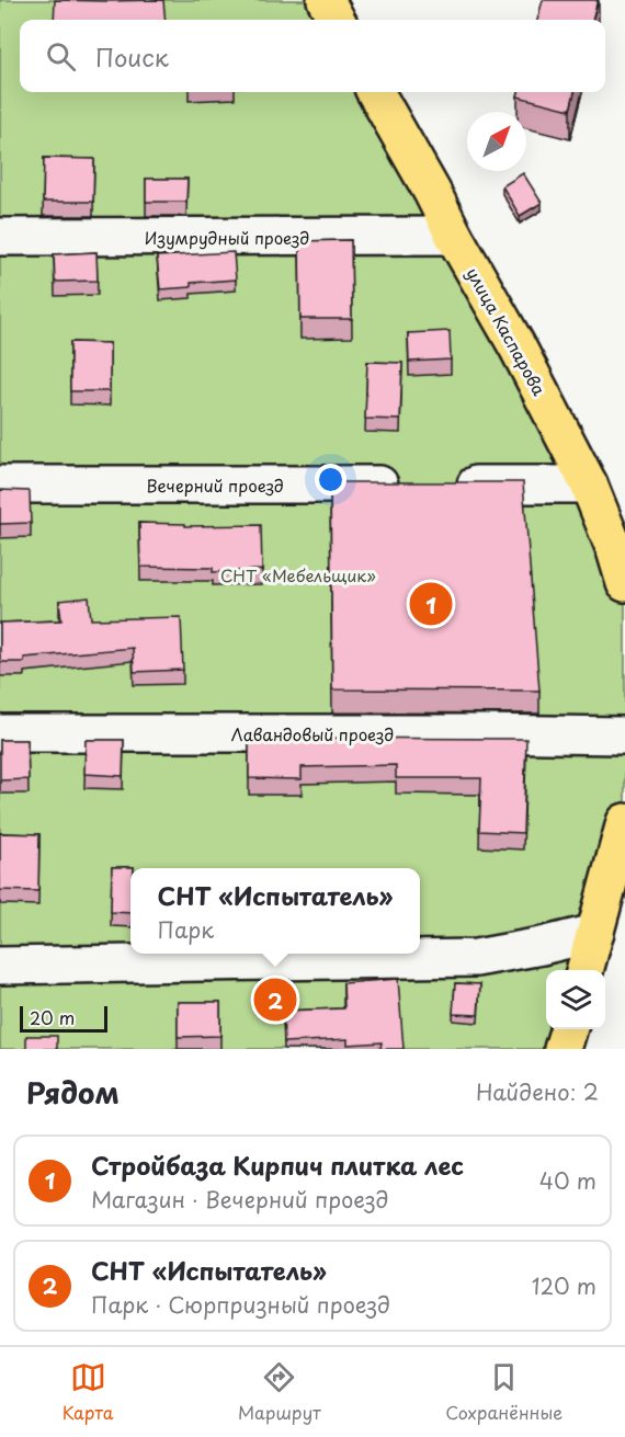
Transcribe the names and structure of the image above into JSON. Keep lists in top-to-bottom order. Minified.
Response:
{"streets":{"main road":["улица Каспарова"],"street":["Изумрудный проезд","Вечерний проезд","Лавандовый проезд"]},"crossings":[["Изумрудный проезд","улица Каспарова"]],"parks":["СНТ «Мебельщик»"],"scale_bar":"20 m","north":"top right","page":{"search":"Поиск","pins":["1","2"],"popup":["СНТ «Испытатель»","Парк"],"scale":"20 m","heading":["Рядом","Найдено: 2"],"list":[{"mark":"1","name":"Стройбаза Кирпич плитка лес","note":"Магазин · Вечерний проезд","value":"40 m"},{"mark":"2","name":"СНТ «Испытатель»","note":"Парк · Сюрпризный проезд","value":"120 m"}],"nav":["Карта","Маршрут","Сохранённые"]}}
